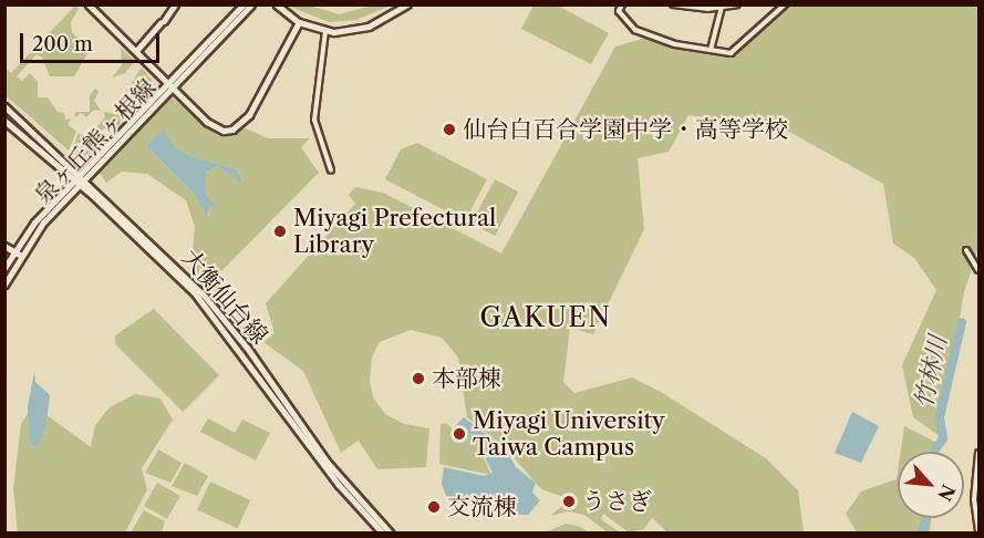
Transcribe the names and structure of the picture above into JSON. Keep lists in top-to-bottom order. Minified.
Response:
{"streets":{"main road":["泉ヶ丘熊ヶ根線","大衡仙台線"]},"crossings":[["泉ヶ丘熊ヶ根線","大衡仙台線"]],"districts":["GAKUEN"],"water":["竹林川"],"places":["仙台白百合学園中学・高等学校","Miyagi Prefectural Library","本部棟","Miyagi University Taiwa Campus","うさぎ","交流棟"],"scale_bar":"200 m","north":"bottom right"}
